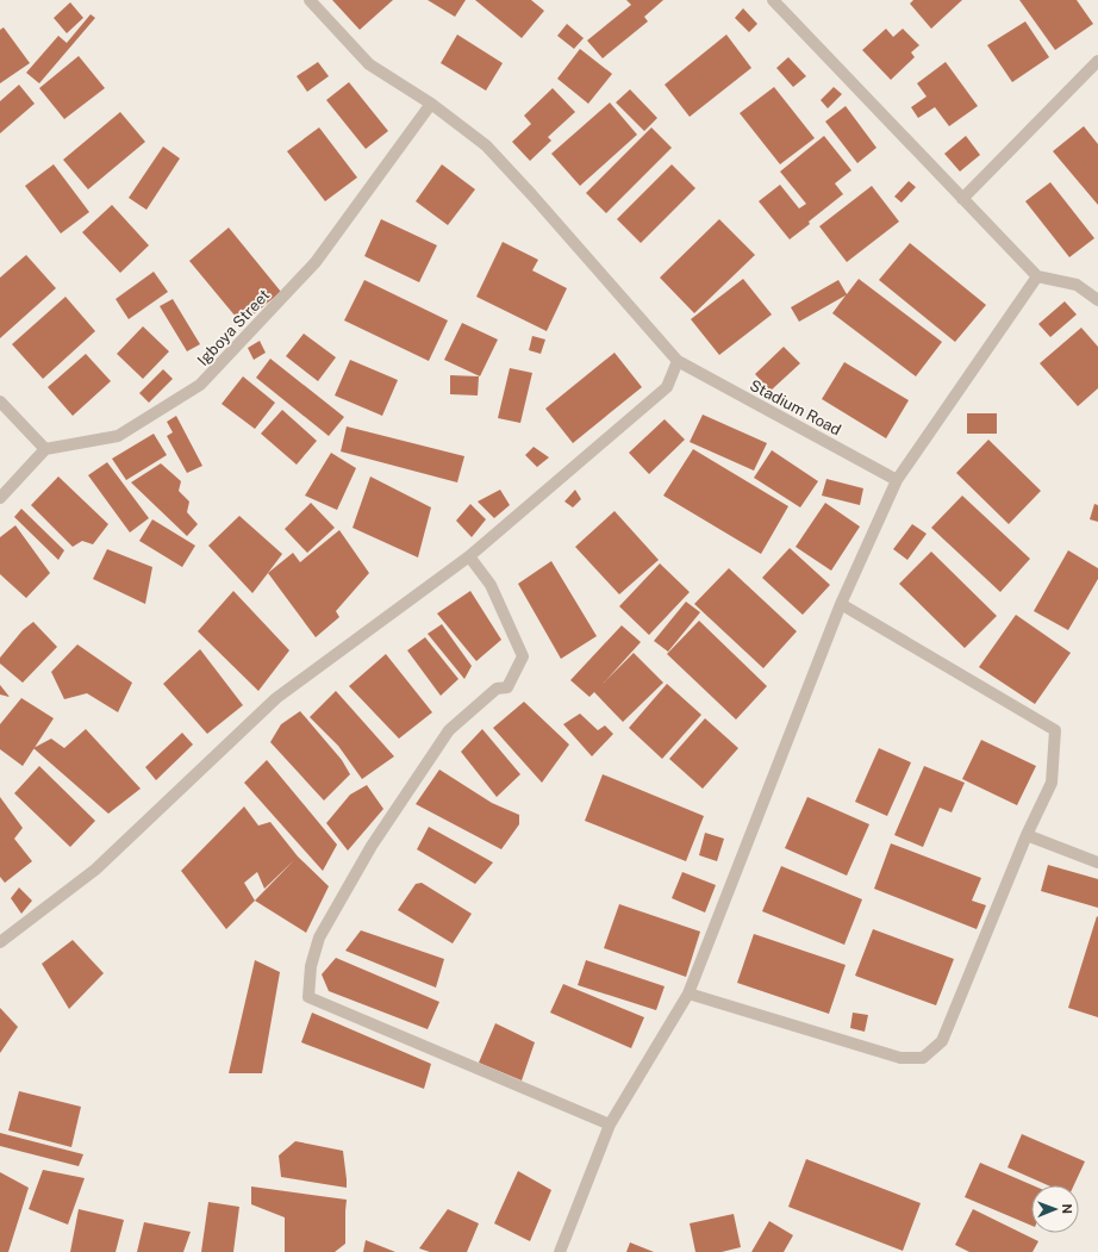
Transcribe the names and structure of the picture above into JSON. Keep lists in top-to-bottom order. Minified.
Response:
{"streets":{"street":["Igboya Street","Stadium Road"]},"north":"right"}
